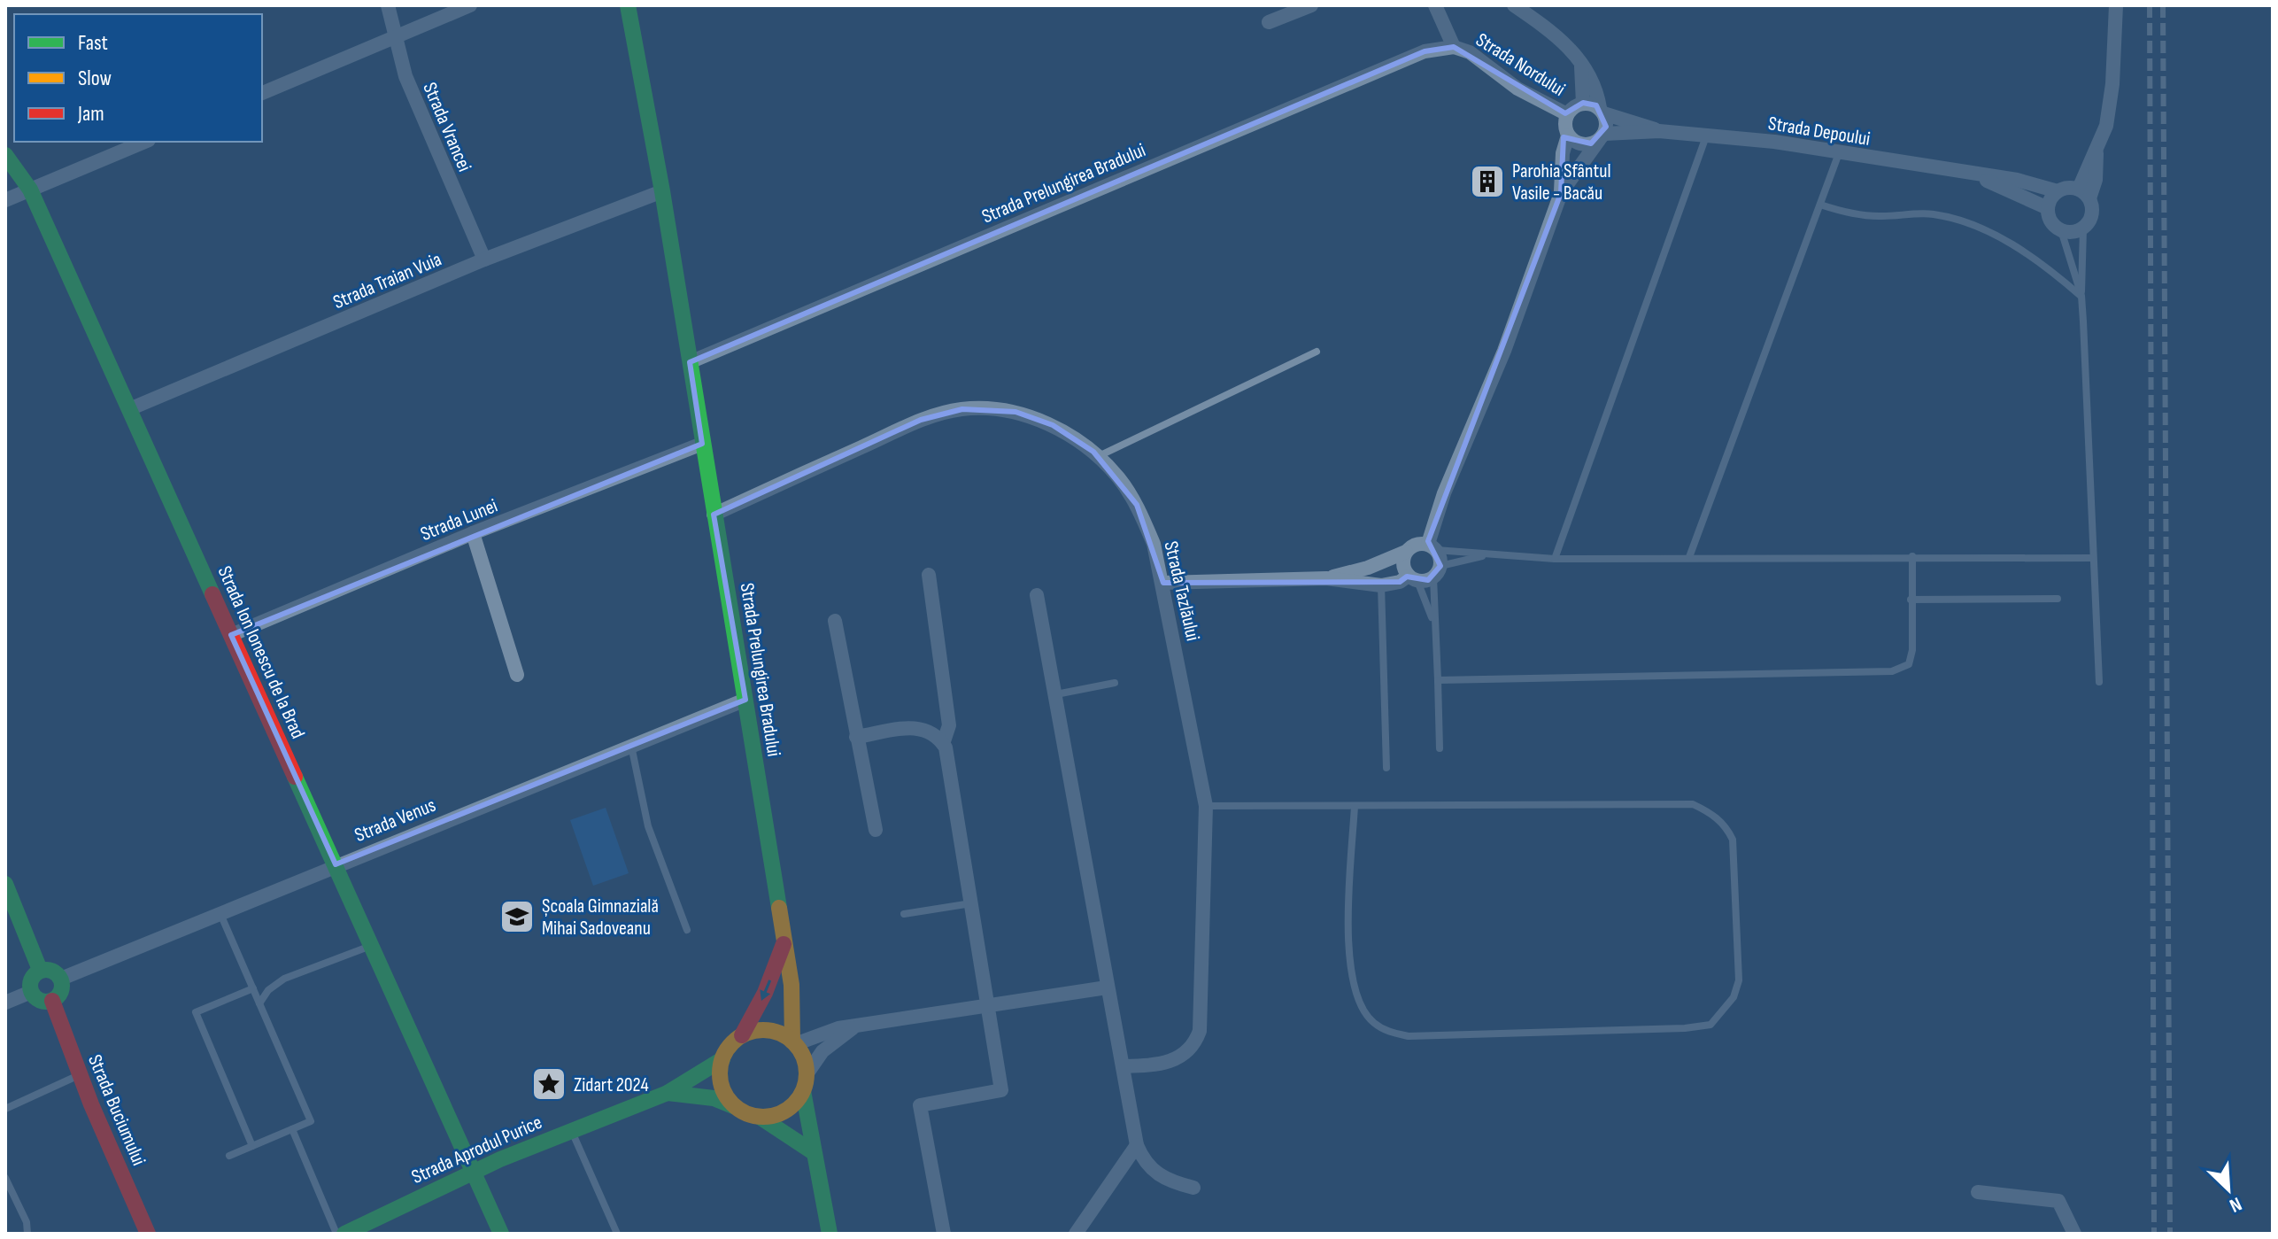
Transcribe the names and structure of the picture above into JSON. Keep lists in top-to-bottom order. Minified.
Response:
{"streets":{"street":["Strada Nordului","Strada Vrancei","Strada Depoului","Strada Prelungirea Bradului","Strada Traian Vuia","Strada Lunei","Strada Tazlăului","Strada Ion Ionescu de la Brad","Strada Venus","Strada Buciumului","Strada Aprodul Purice"]},"crossings":[["Strada Nordului","Strada Depoului"],["Strada Nordului","Strada Prelungirea Bradului"],["Strada Vrancei","Strada Traian Vuia"],["Strada Prelungirea Bradului","Strada Traian Vuia"],["Strada Prelungirea Bradului","Strada Lunei"],["Strada Prelungirea Bradului","Strada Tazlăului"],["Strada Prelungirea Bradului","Strada Venus"],["Strada Prelungirea Bradului","Strada Aprodul Purice"],["Strada Traian Vuia","Strada Ion Ionescu de la Brad"],["Strada Lunei","Strada Ion Ionescu de la Brad"],["Strada Ion Ionescu de la Brad","Strada Venus"],["Strada Ion Ionescu de la Brad","Strada Aprodul Purice"],["Strada Venus","Strada Buciumului"]],"places":{"building":["Parohia Sfântul Vasile - Bacău"],"school or university":["Școala Gimnazială Mihai Sadoveanu"],"place":["Zidart 2024"]},"legend":["Fast","Slow","Jam"],"north":"bottom right"}
